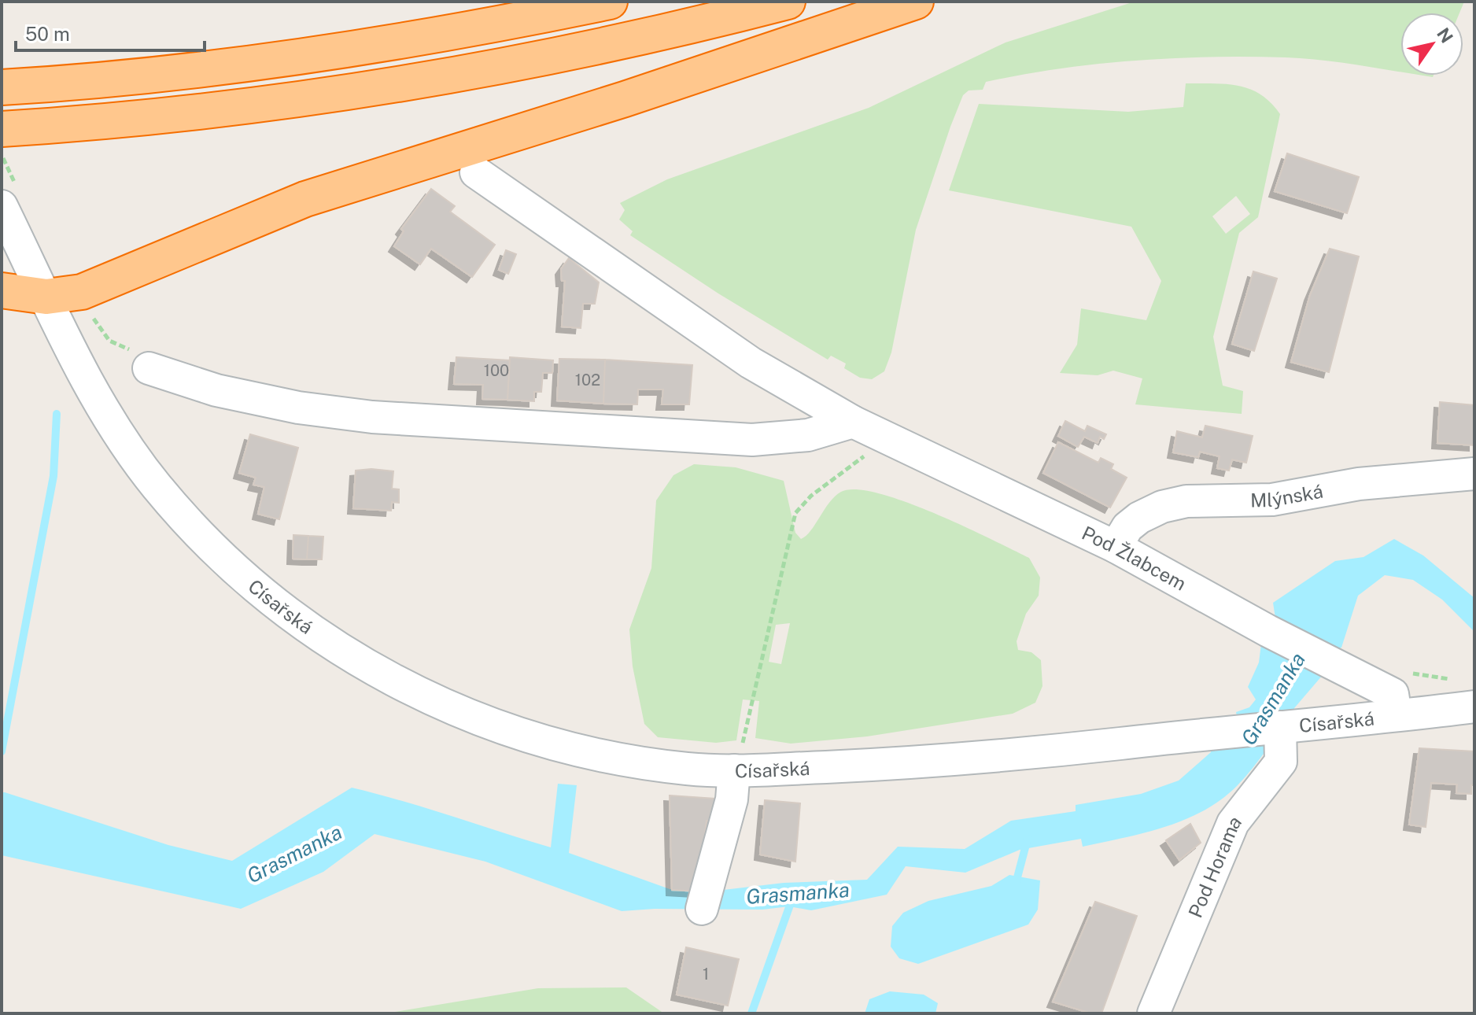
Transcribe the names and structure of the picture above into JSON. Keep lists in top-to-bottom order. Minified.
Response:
{"streets":{"street":["Mlýnská","Pod Žlabcem","Císařská","Pod Horama"]},"crossings":[["Mlýnská","Pod Žlabcem"],["Pod Žlabcem","Císařská"],["Císařská","Pod Horama"]],"water":["Grasmanka"],"house_numbers":["100","102","1"],"scale_bar":"50 m","north":"top right"}
